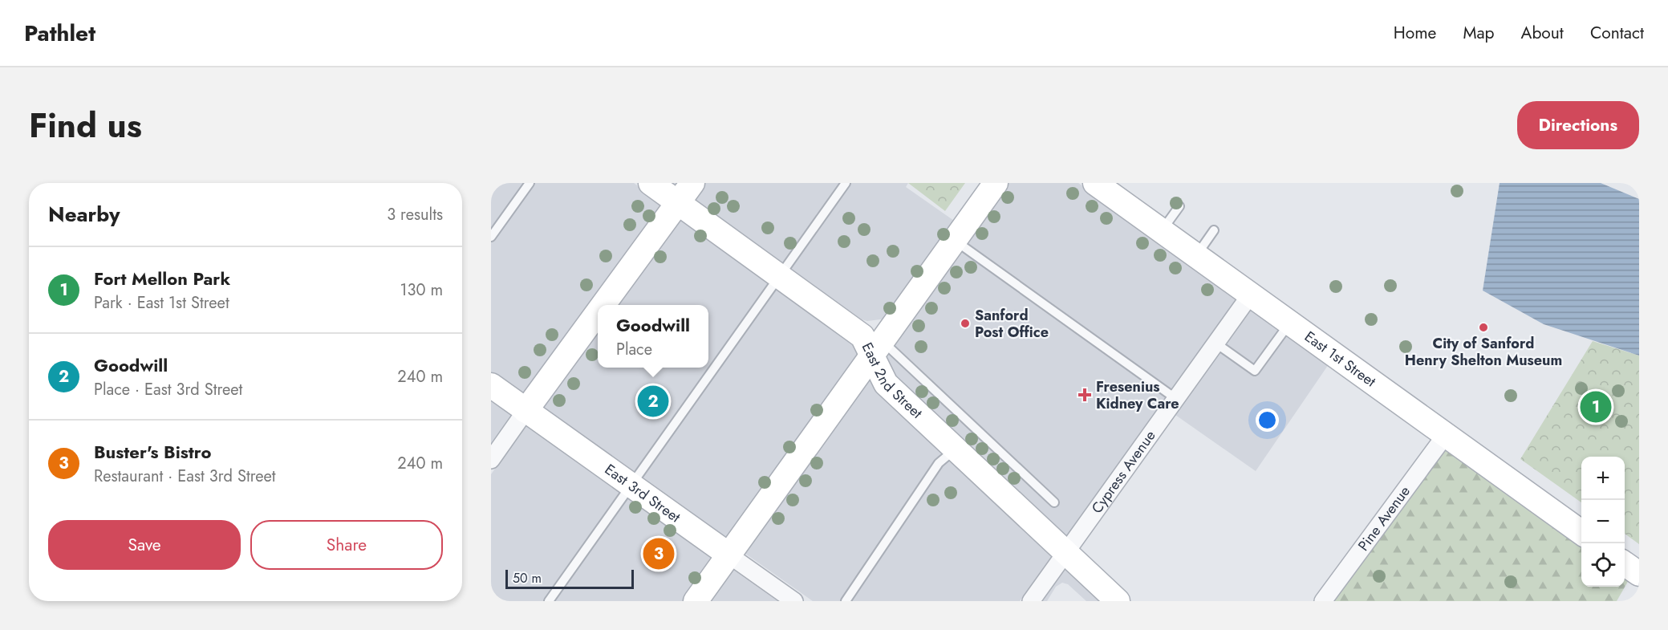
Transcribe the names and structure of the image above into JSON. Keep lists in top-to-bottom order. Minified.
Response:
{"streets":{"street":["East 1st Street","East 2nd Street","Cypress Avenue","East 3rd Street","Pine Avenue"]},"crossings":[["East 1st Street","Cypress Avenue"],["East 1st Street","Pine Avenue"],["East 2nd Street","Cypress Avenue"]],"places":{"other":["Sanford Post Office","City of Sanford Henry Shelton Museum"],"health":["Fresenius Kidney Care"]},"scale_bar":"50 m","page":{"header":"Pathlet","nav":["Home","Map","About","Contact"],"title":"Find us","buttons":["Directions",["Save","Share"]],"heading":["Nearby","3 results"],"list":[{"mark":"1","name":"Fort Mellon Park","note":"Park · East 1st Street","value":"130 m"},{"mark":"2","name":"Goodwill","note":"Place · East 3rd Street","value":"240 m"},{"mark":"3","name":"Buster's Bistro","note":"Restaurant · East 3rd Street","value":"240 m"}],"popup":["Goodwill","Place"],"pins":["2","1","3"],"map_buttons":["+","−"],"scale":"50 m"}}
